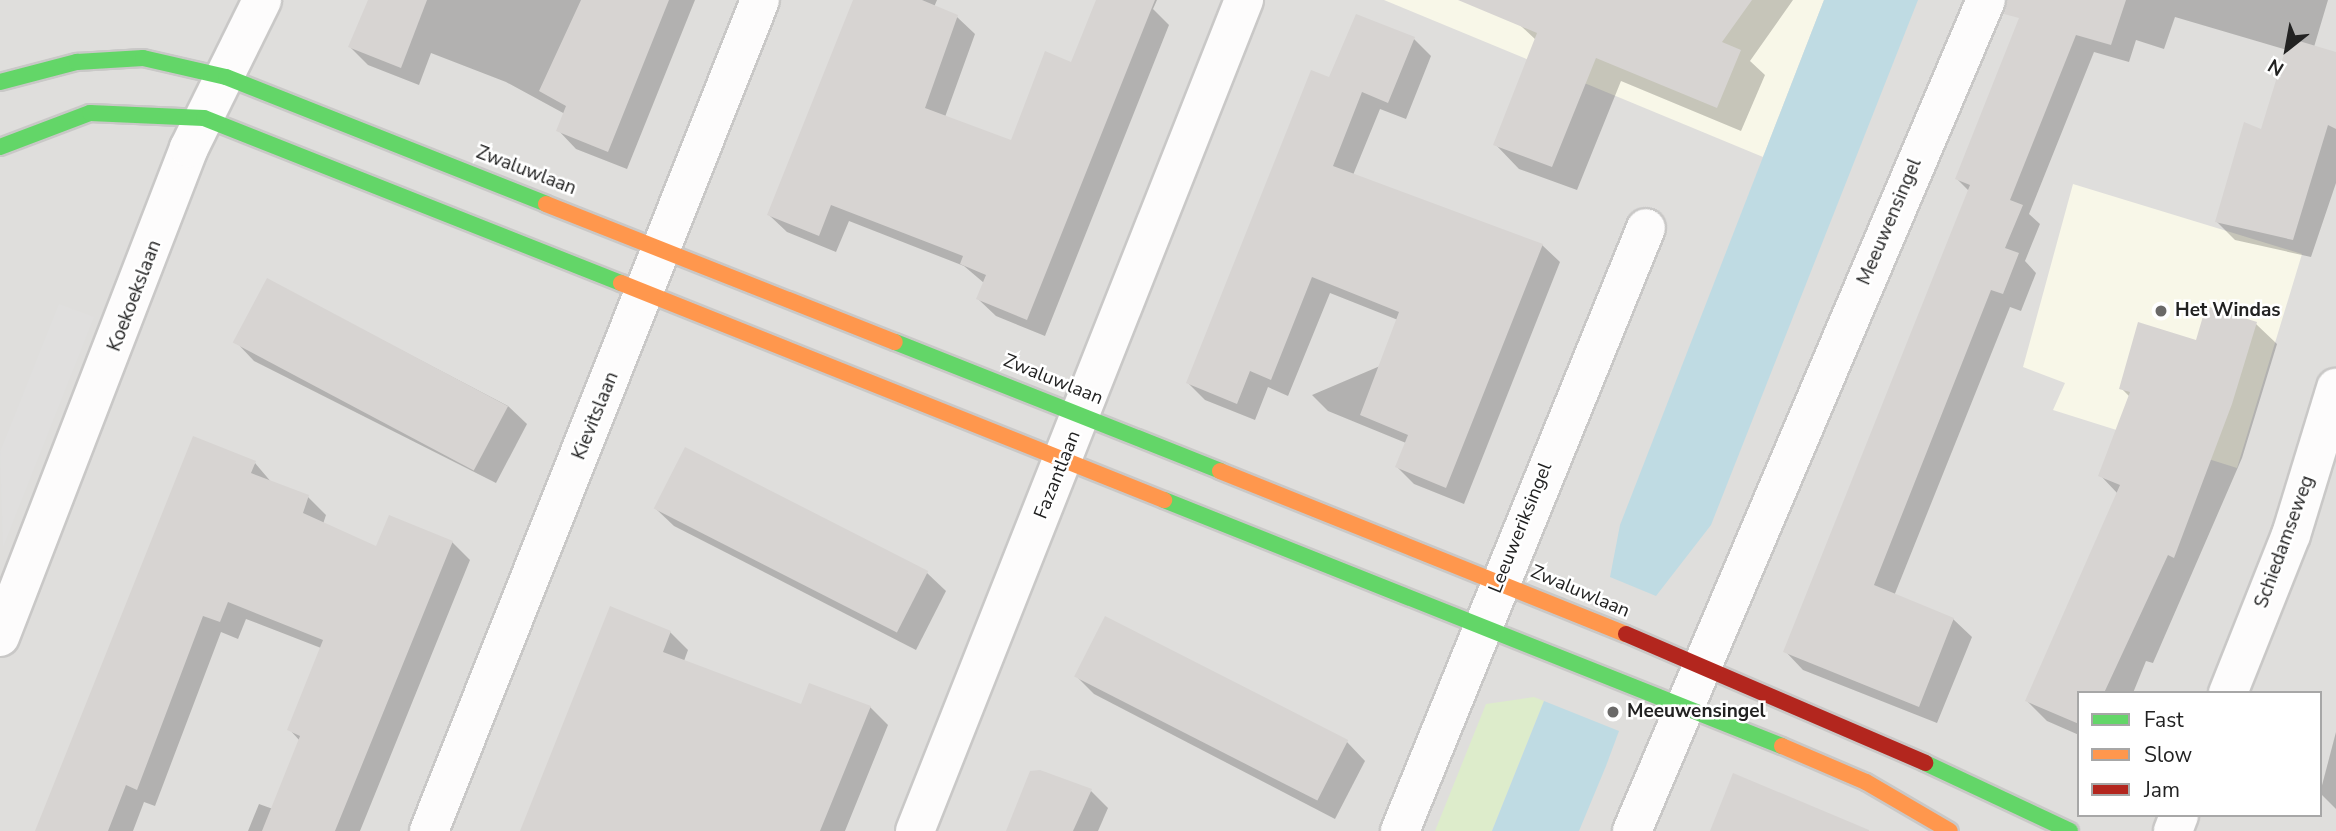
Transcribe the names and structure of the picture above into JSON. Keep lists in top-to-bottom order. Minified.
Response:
{"streets":{"main road":["Zwaluwlaan"],"street":["Meeuwensingel","Koekoekslaan","Kievitslaan","Fazantlaan","Leeuweriksingel","Schiedamseweg"]},"crossings":[["Zwaluwlaan","Meeuwensingel"],["Zwaluwlaan","Koekoekslaan"],["Zwaluwlaan","Kievitslaan"],["Zwaluwlaan","Fazantlaan"],["Zwaluwlaan","Leeuweriksingel"]],"places":["Het Windas","Meeuwensingel"],"legend":["Fast","Slow","Jam"],"north":"bottom left"}
